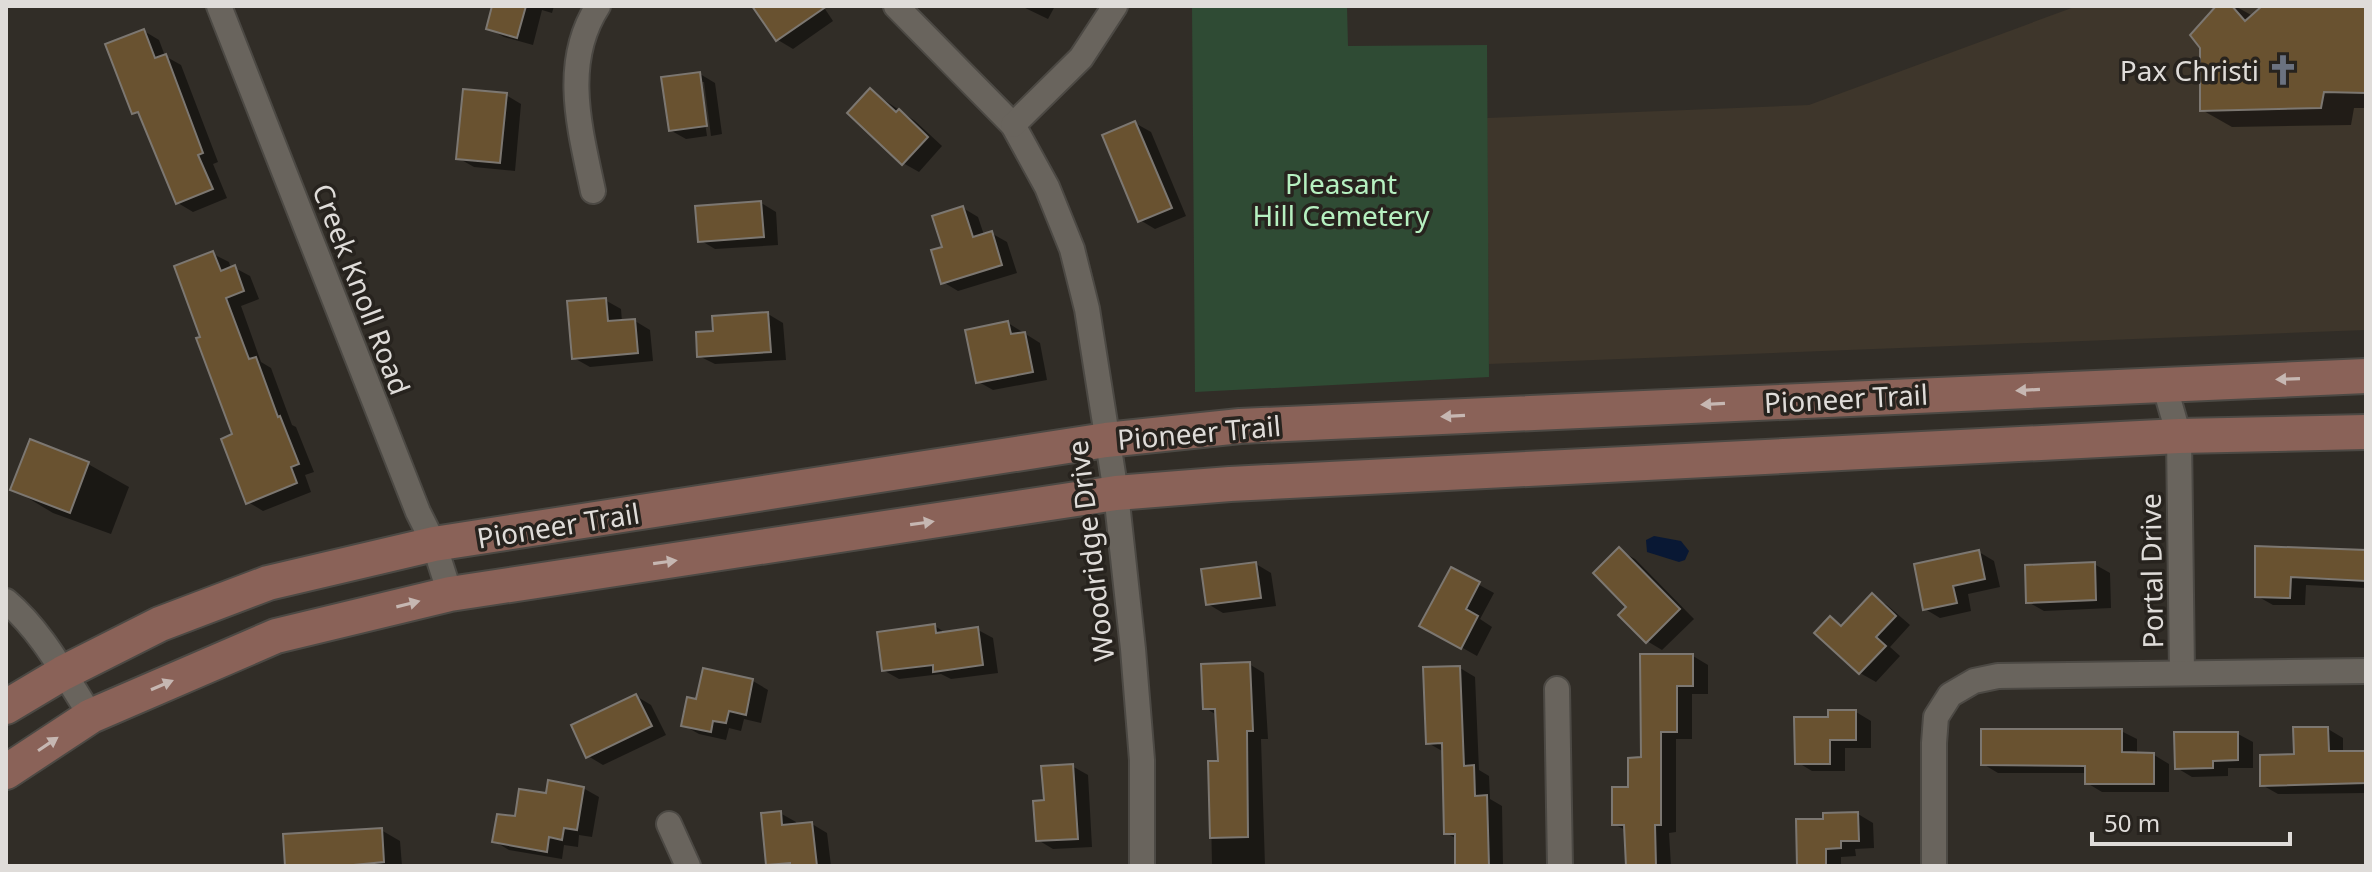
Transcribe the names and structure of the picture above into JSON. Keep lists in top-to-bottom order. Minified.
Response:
{"streets":{"main road":["Pioneer Trail"],"street":["Creek Knoll Road","Woodridge Drive","Portal Drive"]},"crossings":[["Creek Knoll Road","Pioneer Trail"],["Pioneer Trail","Woodridge Drive"],["Pioneer Trail","Portal Drive"]],"parks":["Pleasant Hill Cemetery"],"places":{"church":["Pax Christi"]},"scale_bar":"50 m"}
